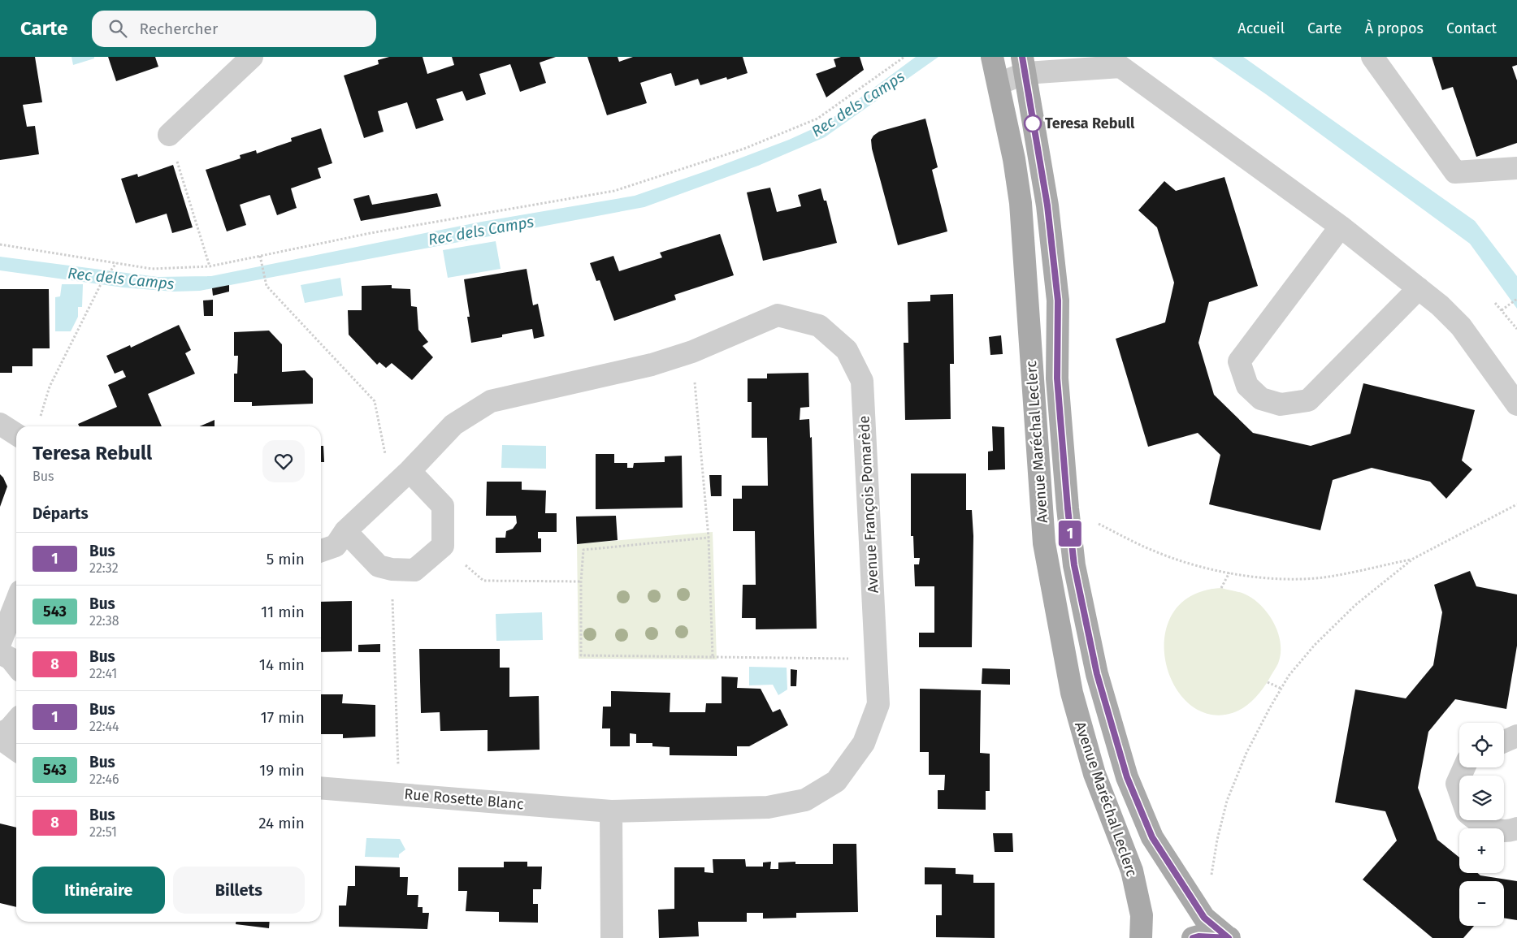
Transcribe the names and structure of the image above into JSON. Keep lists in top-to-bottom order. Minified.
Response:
{"streets":{"main road":["Avenue Maréchal Leclerc"],"street":["Avenue François Pomarède","Rue Rosette Blanc"]},"crossings":[["Avenue François Pomarède","Rue Rosette Blanc"]],"water":["Rec dels Camps"],"places":["Teresa Rebull"],"lines":["bus line 1"],"page":{"header":"Carte","search":"Rechercher","nav":["Accueil","Carte","À propos","Contact"],"on_map":"1","heading":[["Teresa Rebull","Bus"],"Départs"],"list":[{"mark":"1","name":"Bus","note":"22:32","value":"5 min"},{"mark":"543","name":"Bus","note":"22:38","value":"11 min"},{"mark":"8","name":"Bus","note":"22:41","value":"14 min"},{"mark":"1","name":"Bus","note":"22:44","value":"17 min"},{"mark":"543","name":"Bus","note":"22:46","value":"19 min"},{"mark":"8","name":"Bus","note":"22:51","value":"24 min"}],"map_buttons":["+","−"],"buttons":["Itinéraire","Billets"]}}
